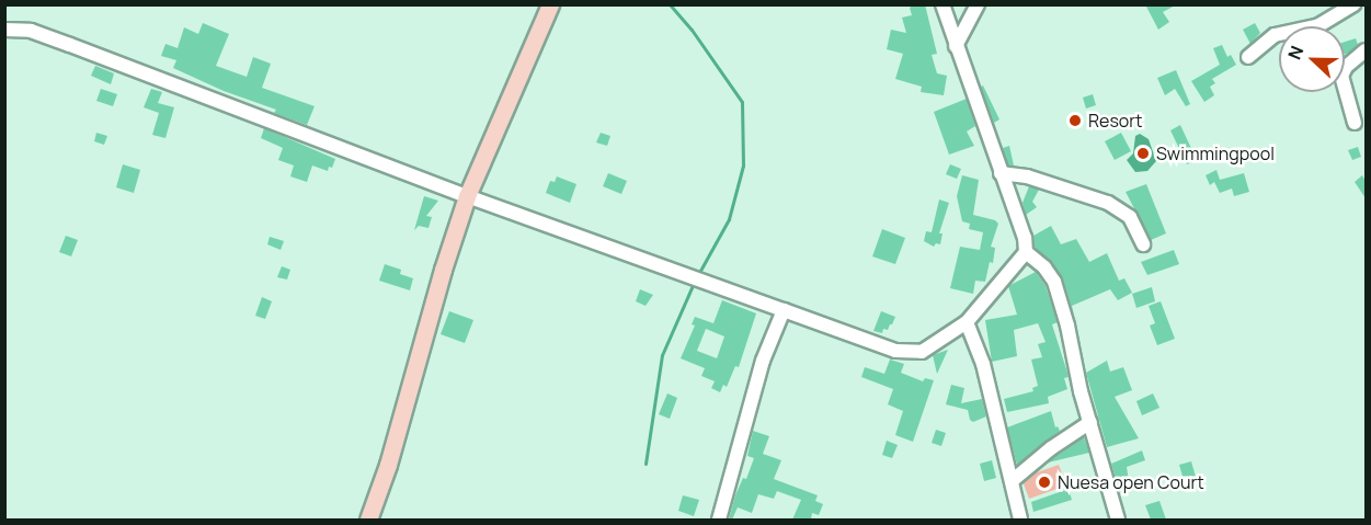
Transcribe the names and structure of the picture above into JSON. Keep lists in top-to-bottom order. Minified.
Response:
{"places":["Resort","Swimmingpool","Nuesa open Court"],"north":"left"}
